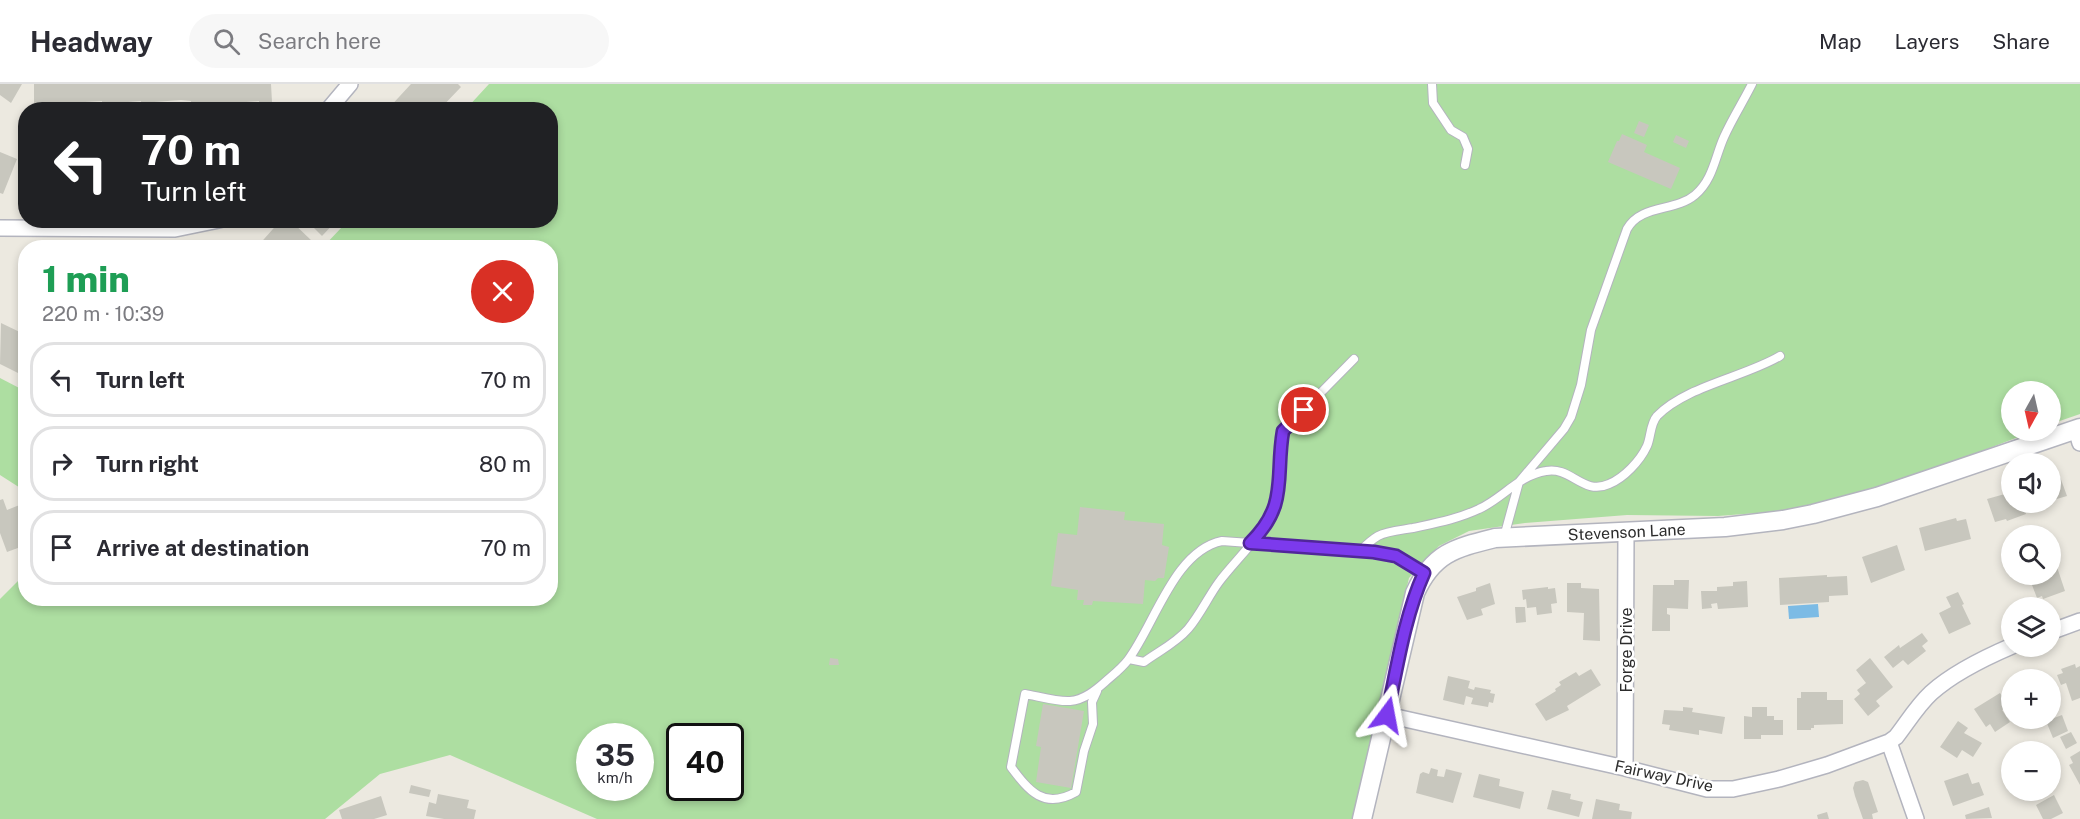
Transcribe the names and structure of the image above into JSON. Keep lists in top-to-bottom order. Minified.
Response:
{"streets":{"street":["Stevenson Lane","Forge Drive","Fairway Drive"]},"crossings":[["Stevenson Lane","Forge Drive"],["Stevenson Lane","Fairway Drive"],["Forge Drive","Fairway Drive"]],"north":"bottom","page":{"header":"Headway","search":"Search here","nav":["Map","Layers","Share"],"turn":["70 m","Turn left"],"heading":["1 min","220 m · 10:39"],"list":[{"name":"Turn left","value":"70 m"},{"name":"Turn right","value":"80 m"},{"name":"Arrive at destination","value":"70 m"}],"map_buttons":["+","−"],"speed":"35 km/h","limit":"40"}}
